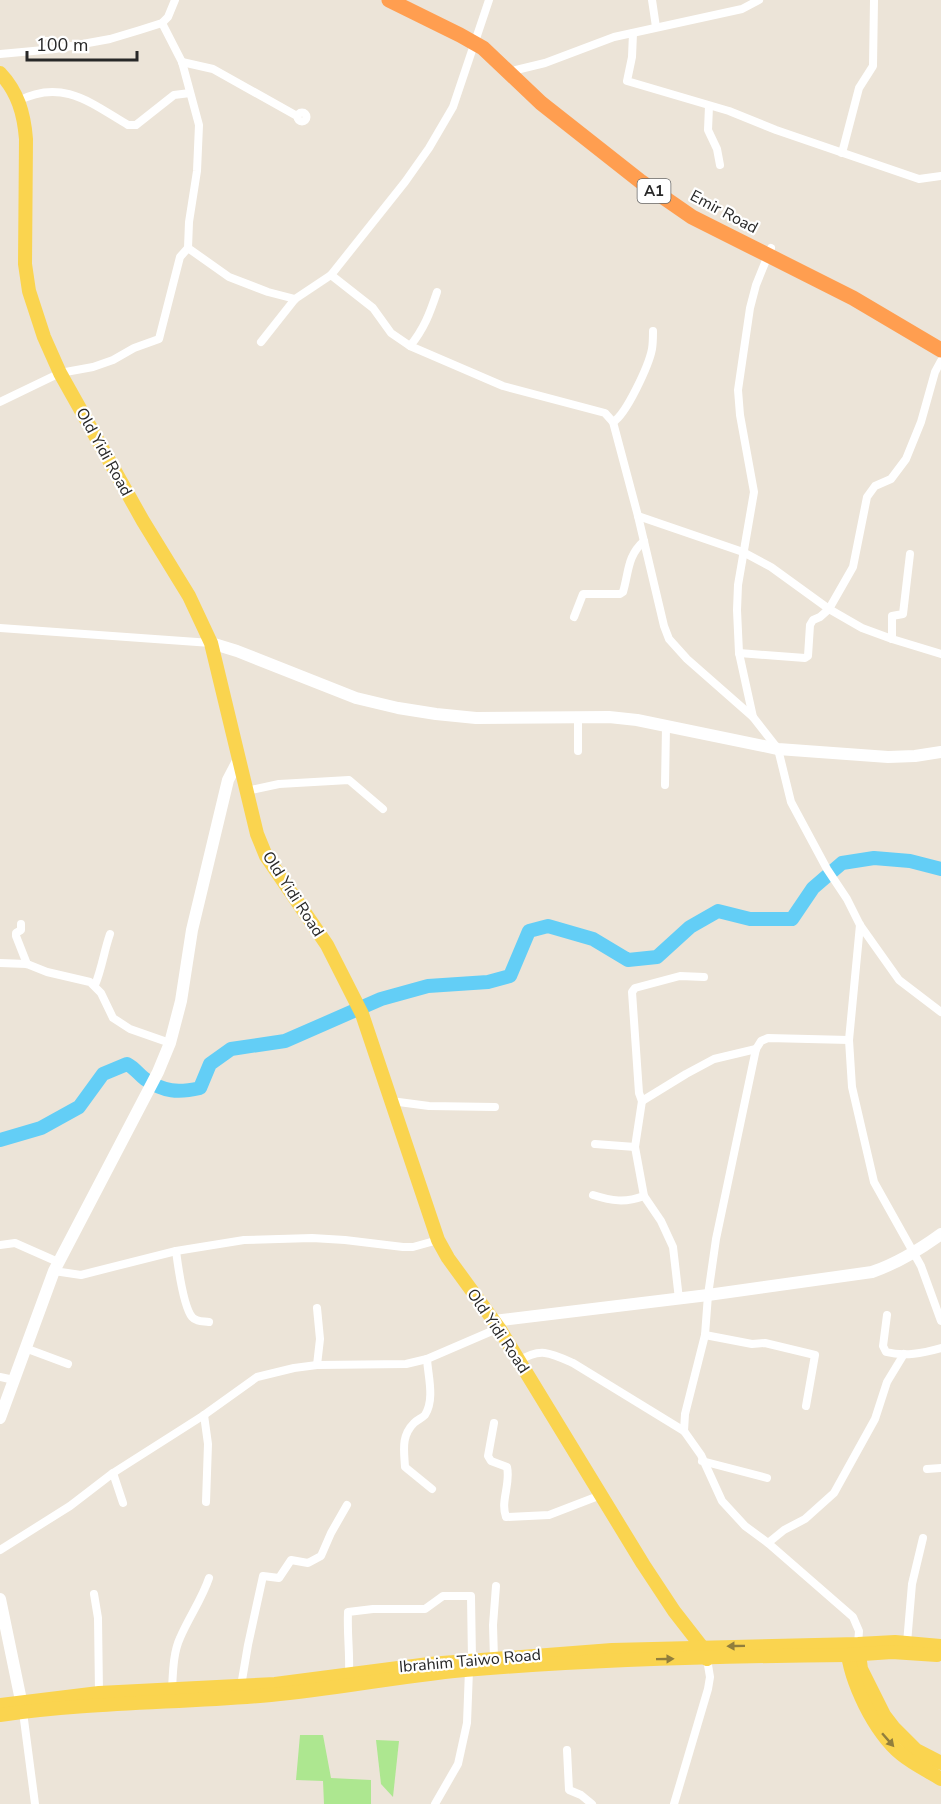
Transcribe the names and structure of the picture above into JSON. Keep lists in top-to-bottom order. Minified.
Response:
{"streets":{"highway":["A1","Emir Road"],"main road":["Old Yidi Road","Ibrahim Taiwo Road"]},"crossings":[["Old Yidi Road","Ibrahim Taiwo Road"]],"scale_bar":"100 m"}
